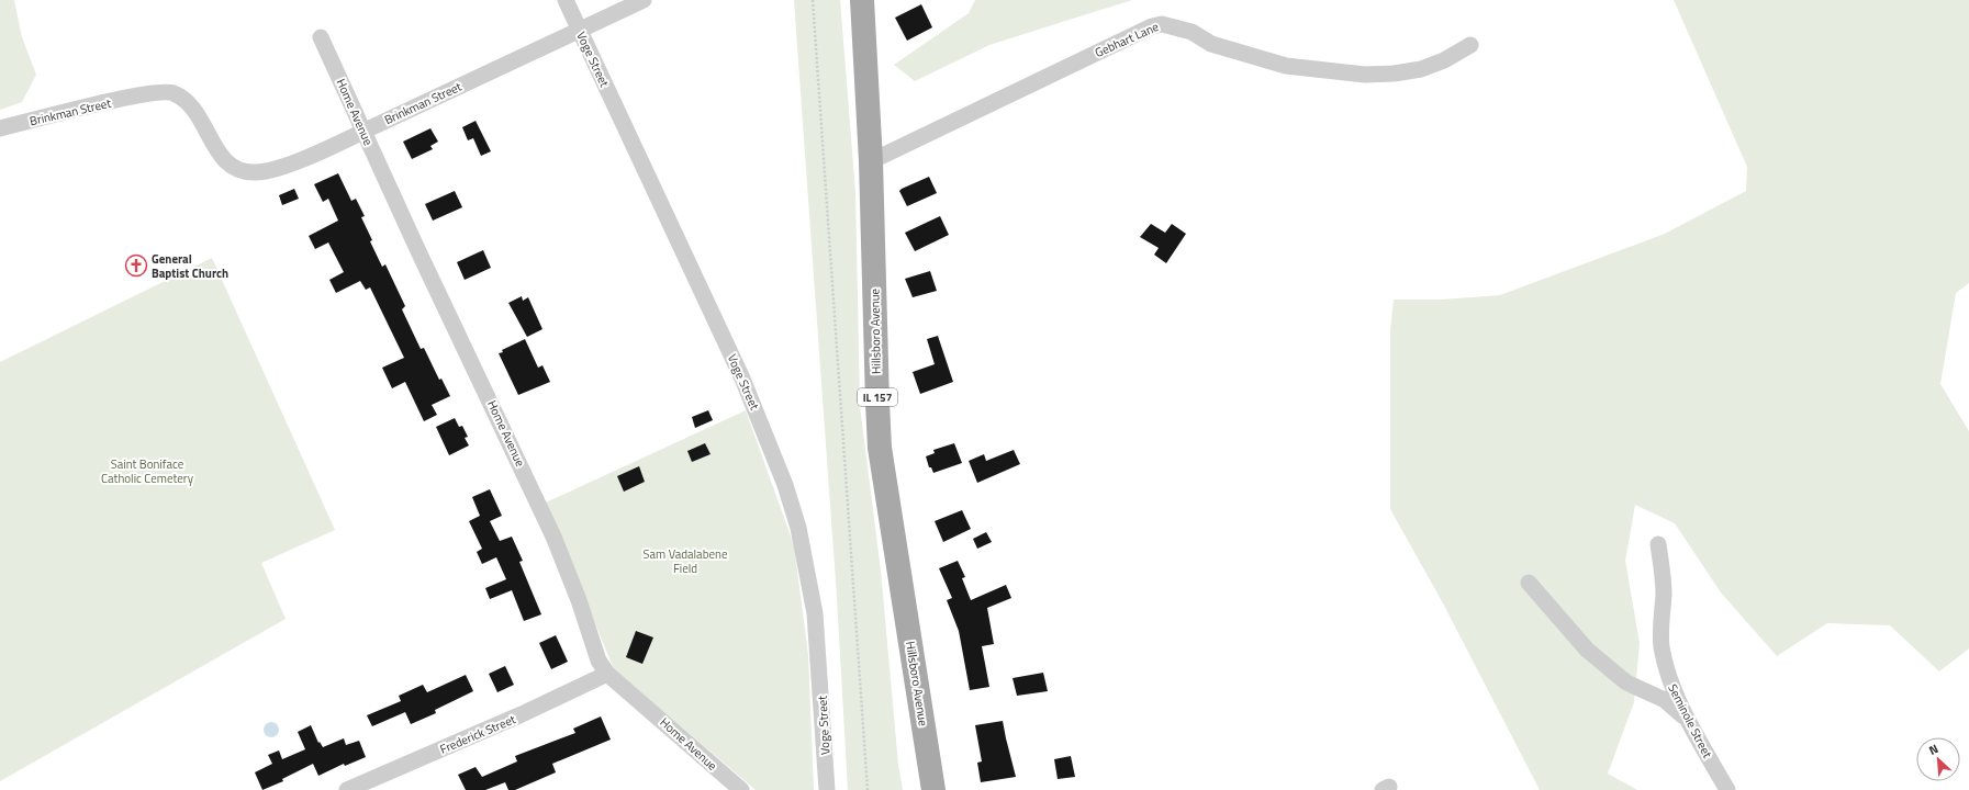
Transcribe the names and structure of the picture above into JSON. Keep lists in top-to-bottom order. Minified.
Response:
{"streets":{"main road":["Hillsboro Avenue","IL 157"],"street":["Gebhart Lane","Voge Street","Brinkman Street","Home Avenue","Seminole Street","Frederick Street"]},"crossings":[["Gebhart Lane","Hillsboro Avenue"],["Voge Street","Brinkman Street"],["Brinkman Street","Home Avenue"],["Home Avenue","Frederick Street"]],"parks":["Saint Boniface Catholic Cemetery","Sam Vadalabene Field"],"places":{"church":["General Baptist Church"]},"north":"top left"}
